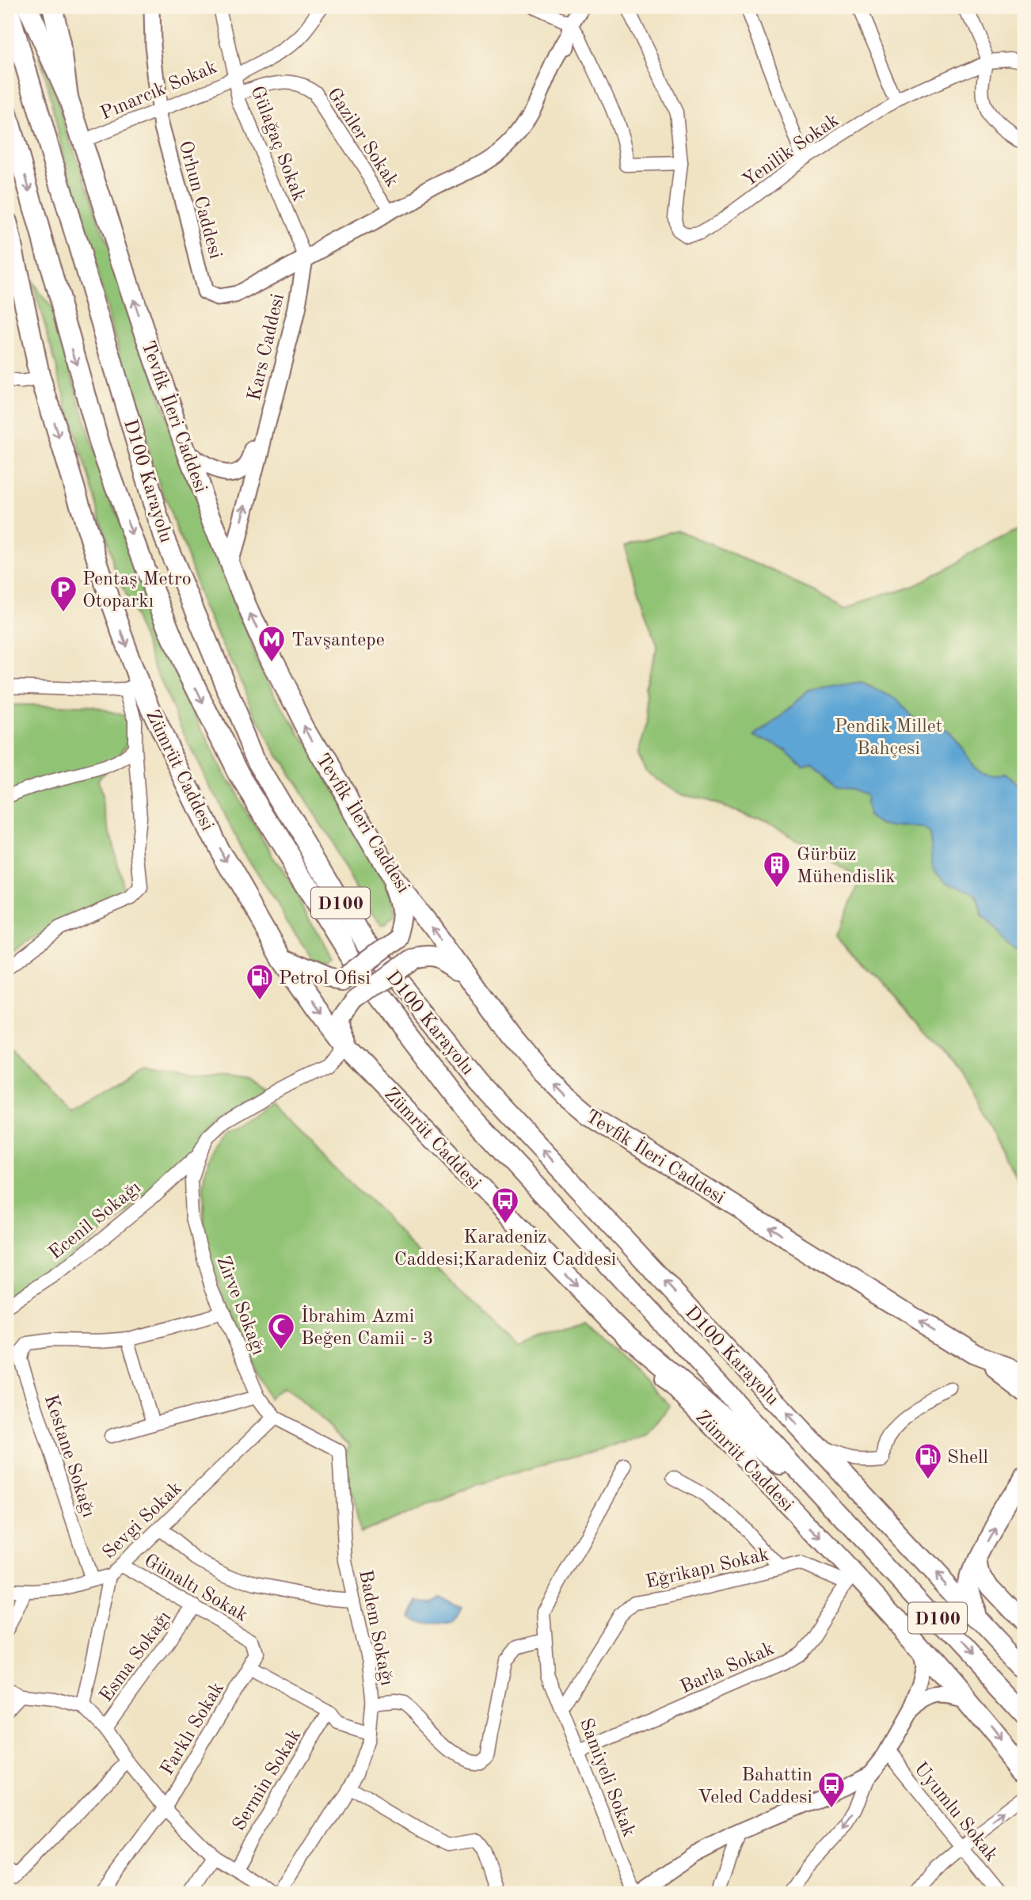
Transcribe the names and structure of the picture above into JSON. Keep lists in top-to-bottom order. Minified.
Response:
{"streets":{"main road":["Tevfik İleri Caddesi","D100 Karayolu","Zümrüt Caddesi","D100"],"street":["Pınarcık Sokak","Gaziler Sokak","Gülağaç Sokak","Yenilik Sokak","Orhun Caddesi","Kars Caddesi","Ecenil Sokağı","Zirve Sokağı","Kestane Sokağı","Sevgi Sokak","Eğrikapı Sokak","Günaltı Sokak","Badem Sokağı","Esma Sokağı","Barla Sokak","Farklı Sokak","Samiyeli Sokak","Sermin Sokak","Uyumlu Sokak"]},"crossings":[["Pınarcık Sokak","Gülağaç Sokak"],["Pınarcık Sokak","Orhun Caddesi"],["Pınarcık Sokak","Tevfik İleri Caddesi"],["Gaziler Sokak","Gülağaç Sokak"],["Gülağaç Sokak","Orhun Caddesi"],["Kars Caddesi","Tevfik İleri Caddesi"],["Zümrüt Caddesi","Zirve Sokağı"],["Zümrüt Caddesi","Eğrikapı Sokak"],["Zümrüt Caddesi","Barla Sokak"],["Ecenil Sokağı","Zirve Sokağı"],["Zirve Sokağı","Sevgi Sokak"],["Zirve Sokağı","Badem Sokağı"],["Kestane Sokağı","Sevgi Sokak"],["Sevgi Sokak","Günaltı Sokak"],["Sevgi Sokak","Badem Sokağı"],["Eğrikapı Sokak","Barla Sokak"],["Eğrikapı Sokak","Samiyeli Sokak"],["Günaltı Sokak","Esma Sokağı"],["Günaltı Sokak","Farklı Sokak"],["Barla Sokak","Samiyeli Sokak"]],"one_way":["Kars Caddesi","Tevfik İleri Caddesi","Zümrüt Caddesi"],"parks":["Pendik Millet Bahçesi"],"places":{"parking":["Pentaş Metro Otoparkı"],"metro station":["Tavşantepe"],"building":["Gürbüz Mühendislik"],"fuel station":["Petrol Ofisi","Shell"],"bus stop":["Karadeniz Caddesi;Karadeni̇z Caddesi̇","Bahattin Veled Caddesi"],"mosque":["İbrahim Azmi Beğen Camii - 3"]}}
